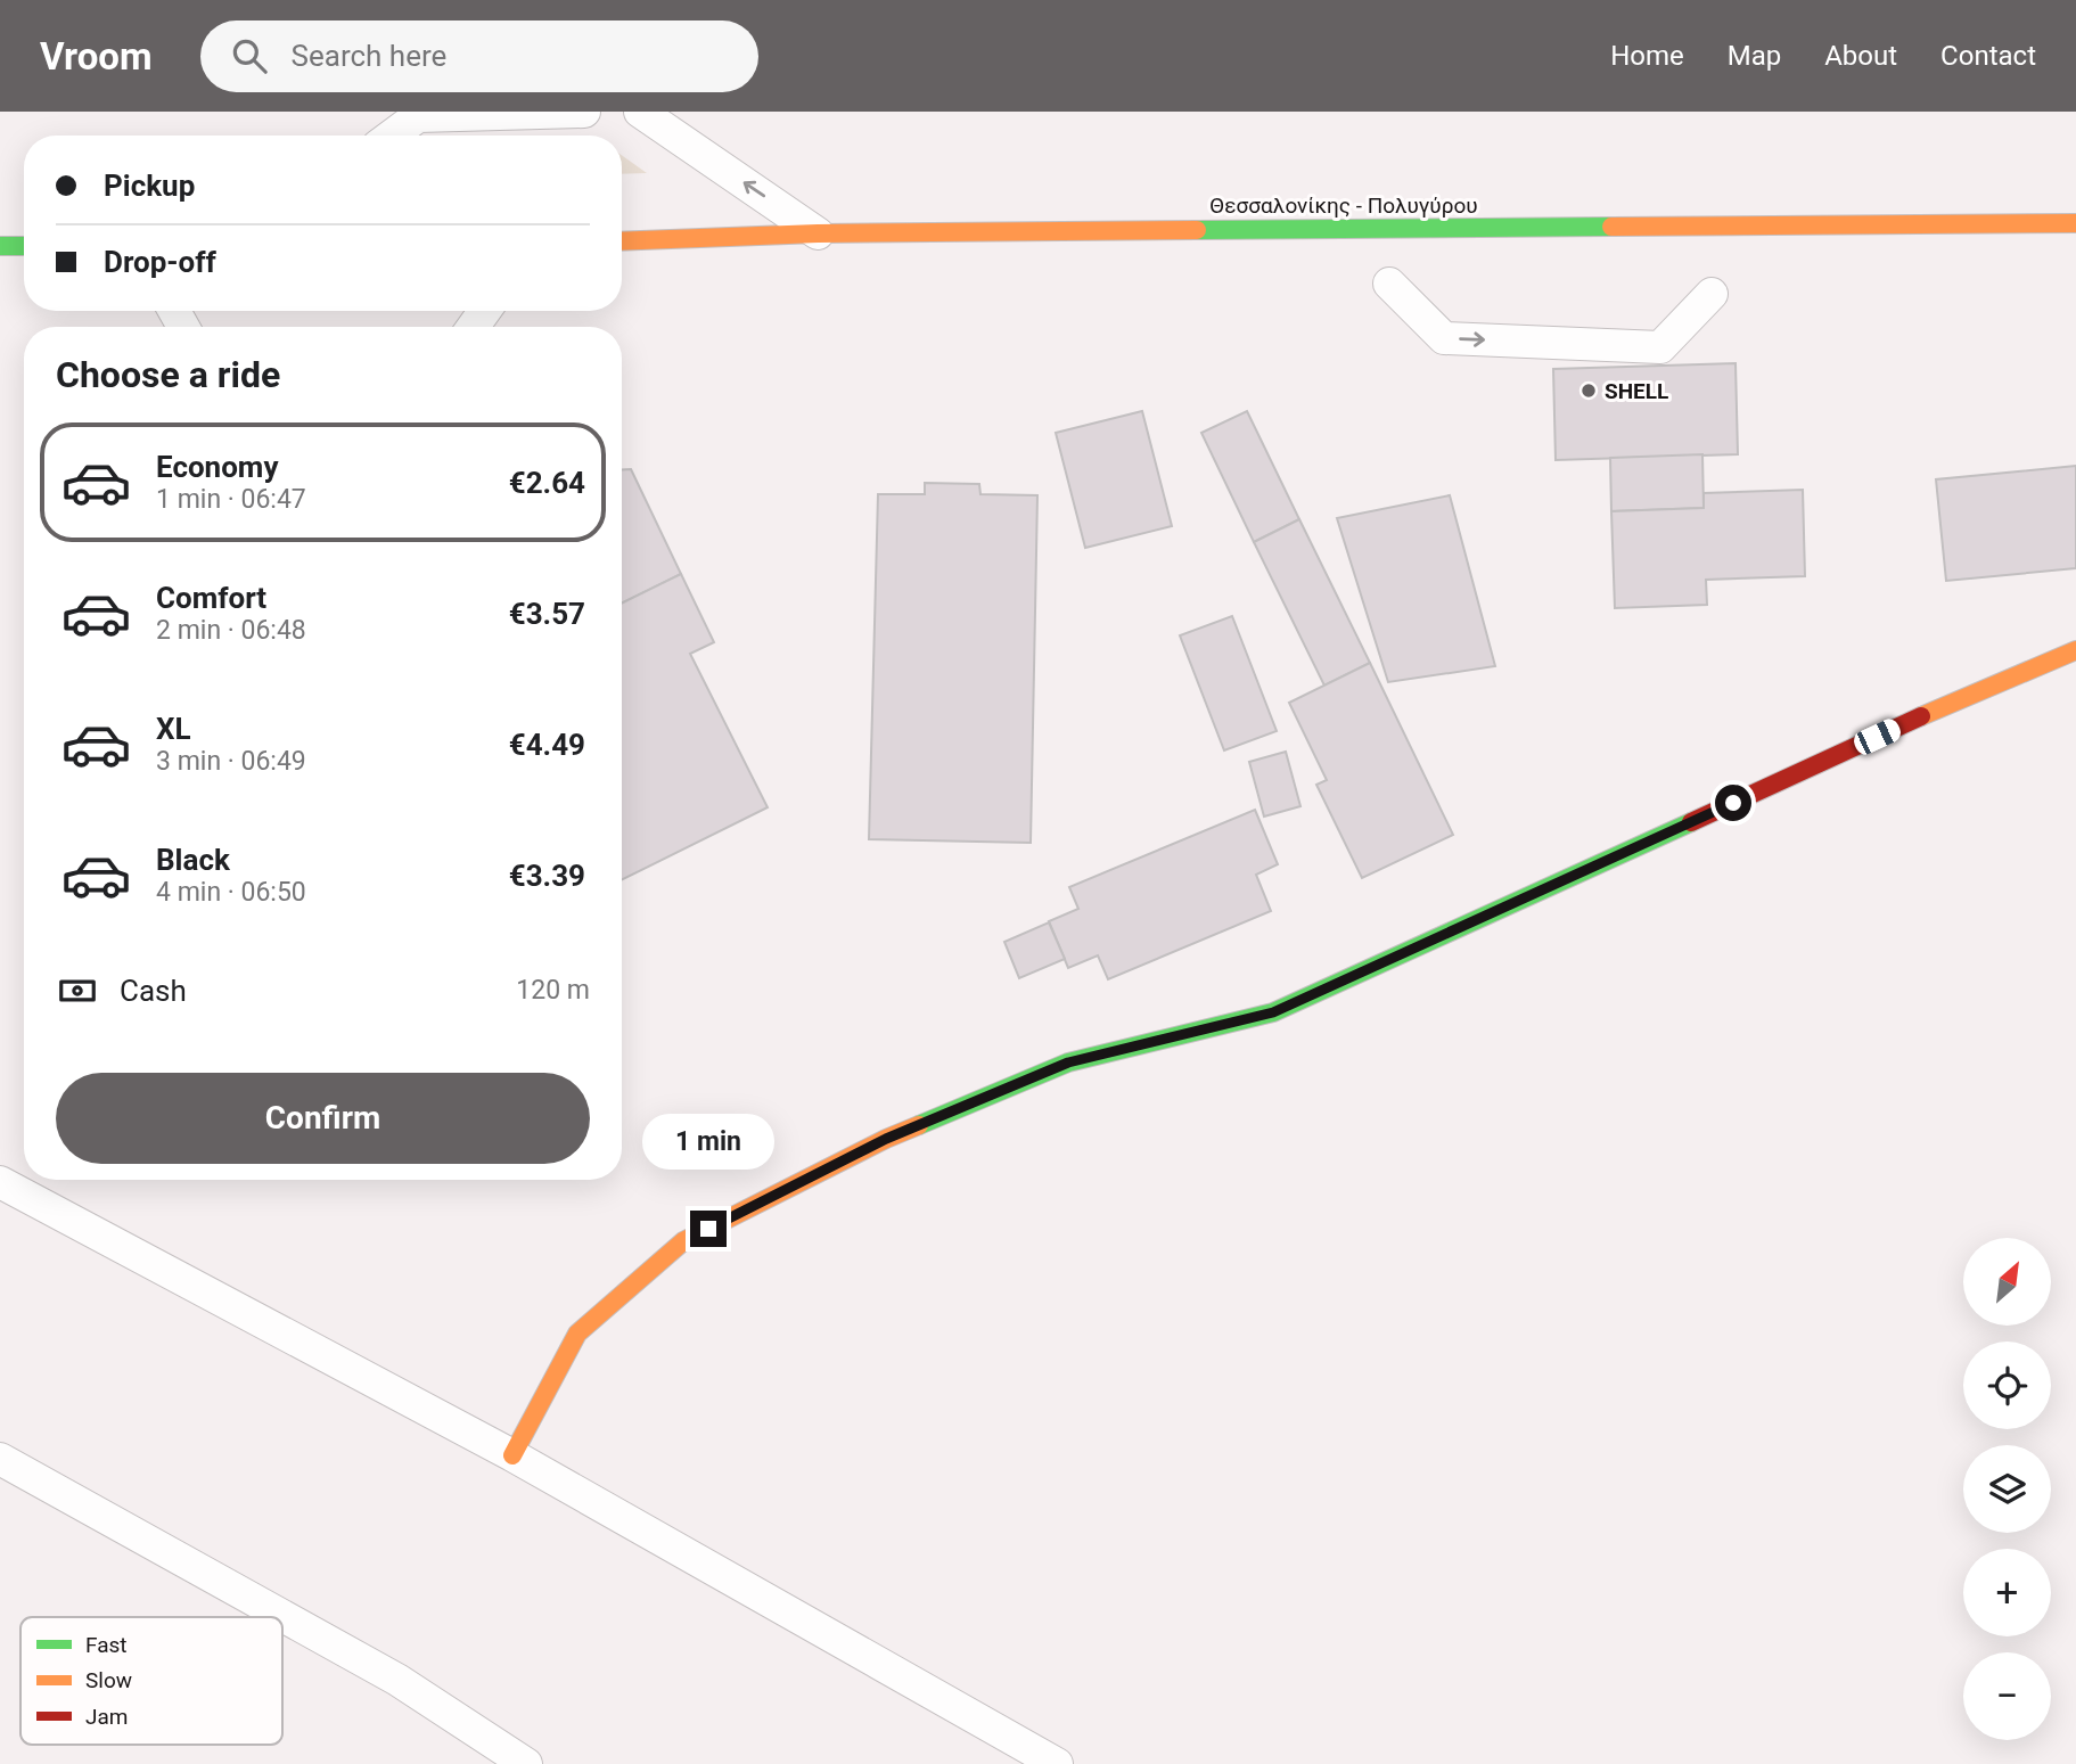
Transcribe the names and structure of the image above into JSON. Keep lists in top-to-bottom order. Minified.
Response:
{"streets":{"street":["Θεσσαλονίκης - Πολυγύρου"]},"places":["SHELL"],"legend":["Fast","Slow","Jam"],"north":"top right","page":{"header":"Vroom","search":"Search here","nav":["Home","Map","About","Contact"],"banner":["Pickup","Drop-off"],"heading":"Choose a ride","list":[{"name":"Economy","note":"1 min · 06:47","value":"€2.64"},{"name":"Comfort","note":"2 min · 06:48","value":"€3.57"},{"name":"XL","note":"3 min · 06:49","value":"€4.49"},{"name":"Black","note":"4 min · 06:50","value":"€3.39"}],"pay":["Cash","120 m"],"buttons":"Confirm","bubble":"1 min","map_buttons":["+","−"]}}
